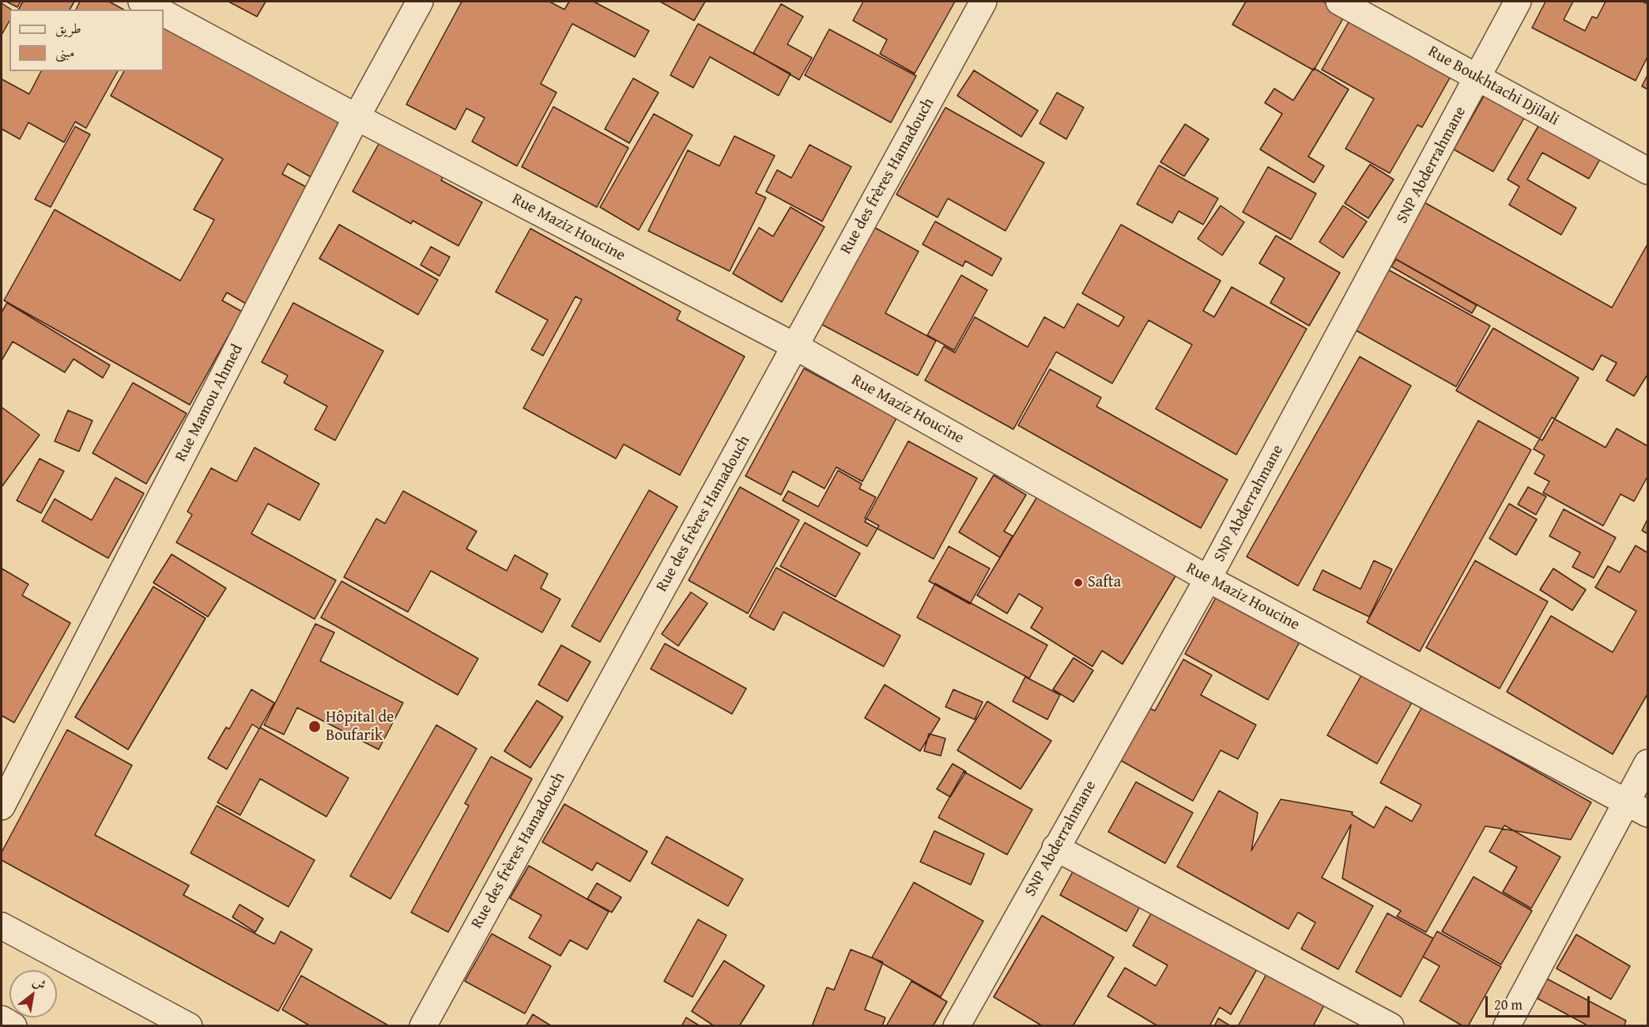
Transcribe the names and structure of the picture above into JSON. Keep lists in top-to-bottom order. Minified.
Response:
{"streets":{"street":["Rue Boukhtachi Djilali","SNP Abderrahmane","Rue des frères Hamadouch","Rue Maziz Houcine","Rue Mamou Ahmed"]},"crossings":[["Rue Boukhtachi Djilali","SNP Abderrahmane"],["SNP Abderrahmane","Rue Maziz Houcine"],["Rue des frères Hamadouch","Rue Maziz Houcine"],["Rue Maziz Houcine","Rue Mamou Ahmed"]],"places":["Safta","Hôpital de Boufarik"],"legend":["طريق","مبنى"],"scale_bar":"20 m","north":"top right"}
